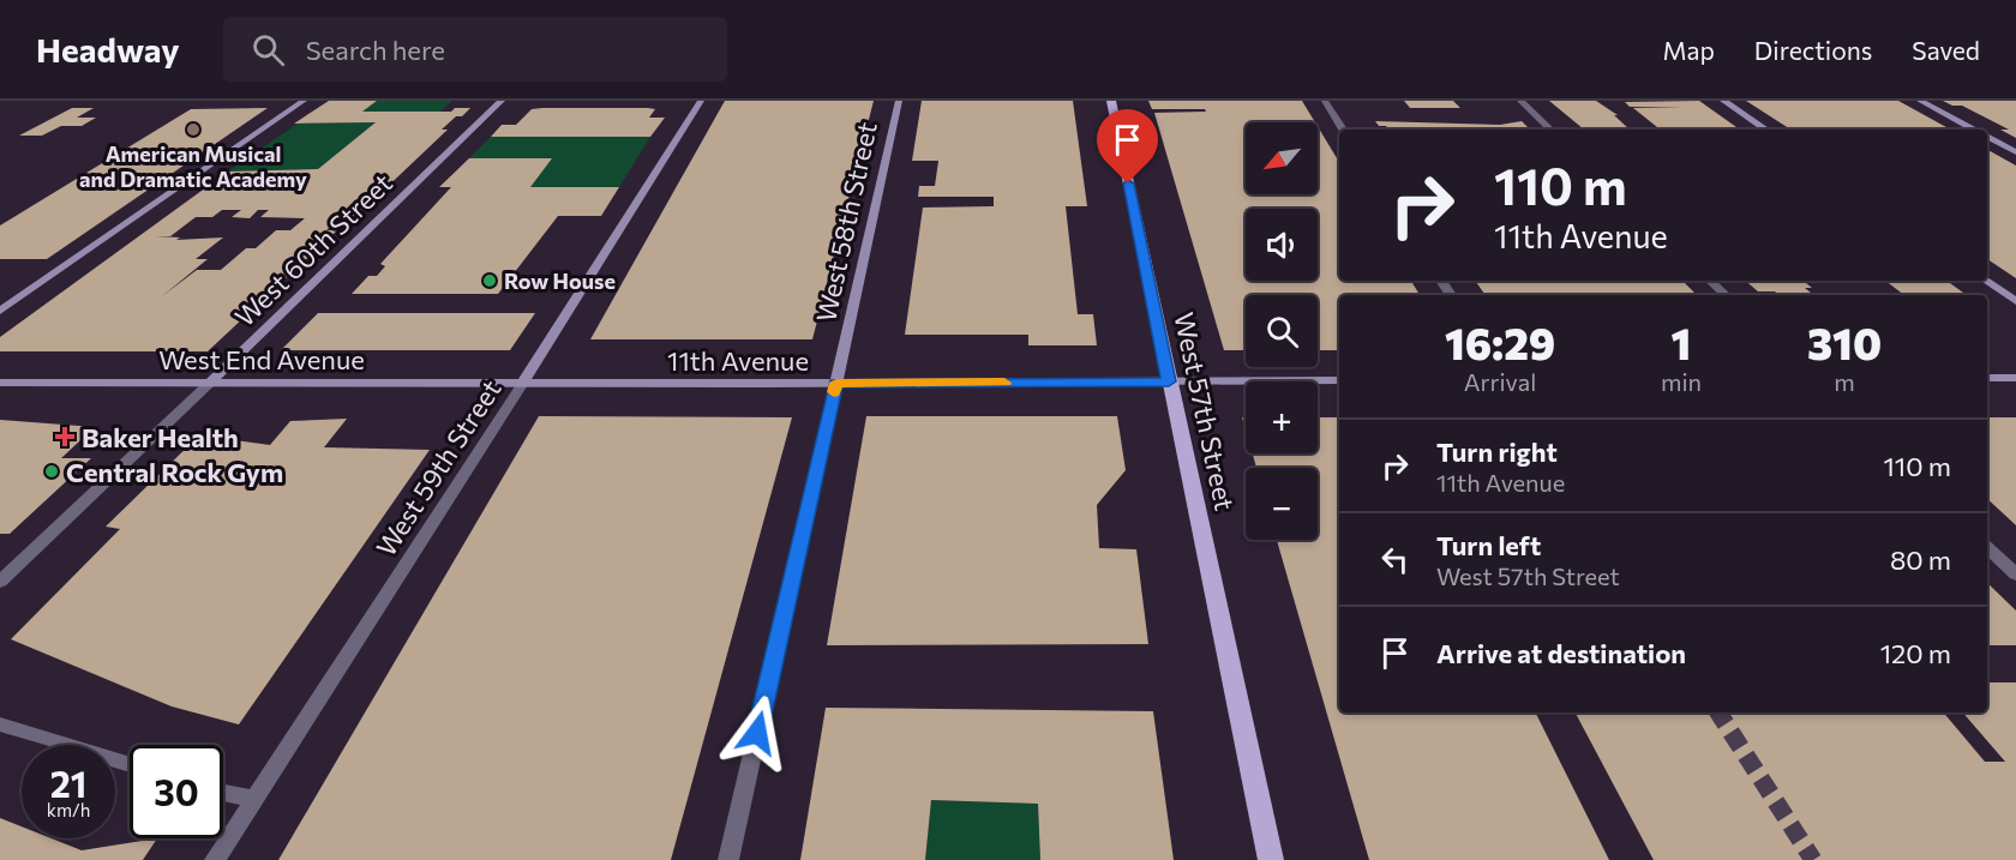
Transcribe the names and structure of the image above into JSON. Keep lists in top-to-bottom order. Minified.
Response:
{"streets":{"main road":["West 57th Street"],"street":["West 58th Street","West 60th Street","West End Avenue","11th Avenue","West 59th Street"]},"crossings":[["West 58th Street","11th Avenue"],["West 60th Street","West End Avenue"],["West End Avenue","11th Avenue"],["West End Avenue","West 59th Street"],["11th Avenue","West 57th Street"],["11th Avenue","West 59th Street"]],"places":{"other":["American Musical and Dramatic Academy","Row House","Central Rock Gym"],"health":["Baker Health"]},"north":"bottom left","page":{"header":"Headway","search":"Search here","nav":["Map","Directions","Saved"],"map_buttons":["+","−"],"turn":["110 m","11th Avenue"],"eta":["16:29","Arrival","1","min","310","m"],"list":[{"name":"Turn right","note":"11th Avenue","value":"110 m"},{"name":"Turn left","note":"West 57th Street","value":"80 m"},{"name":"Arrive at destination","value":"120 m"}],"speed":"21 km/h","limit":"30"}}
